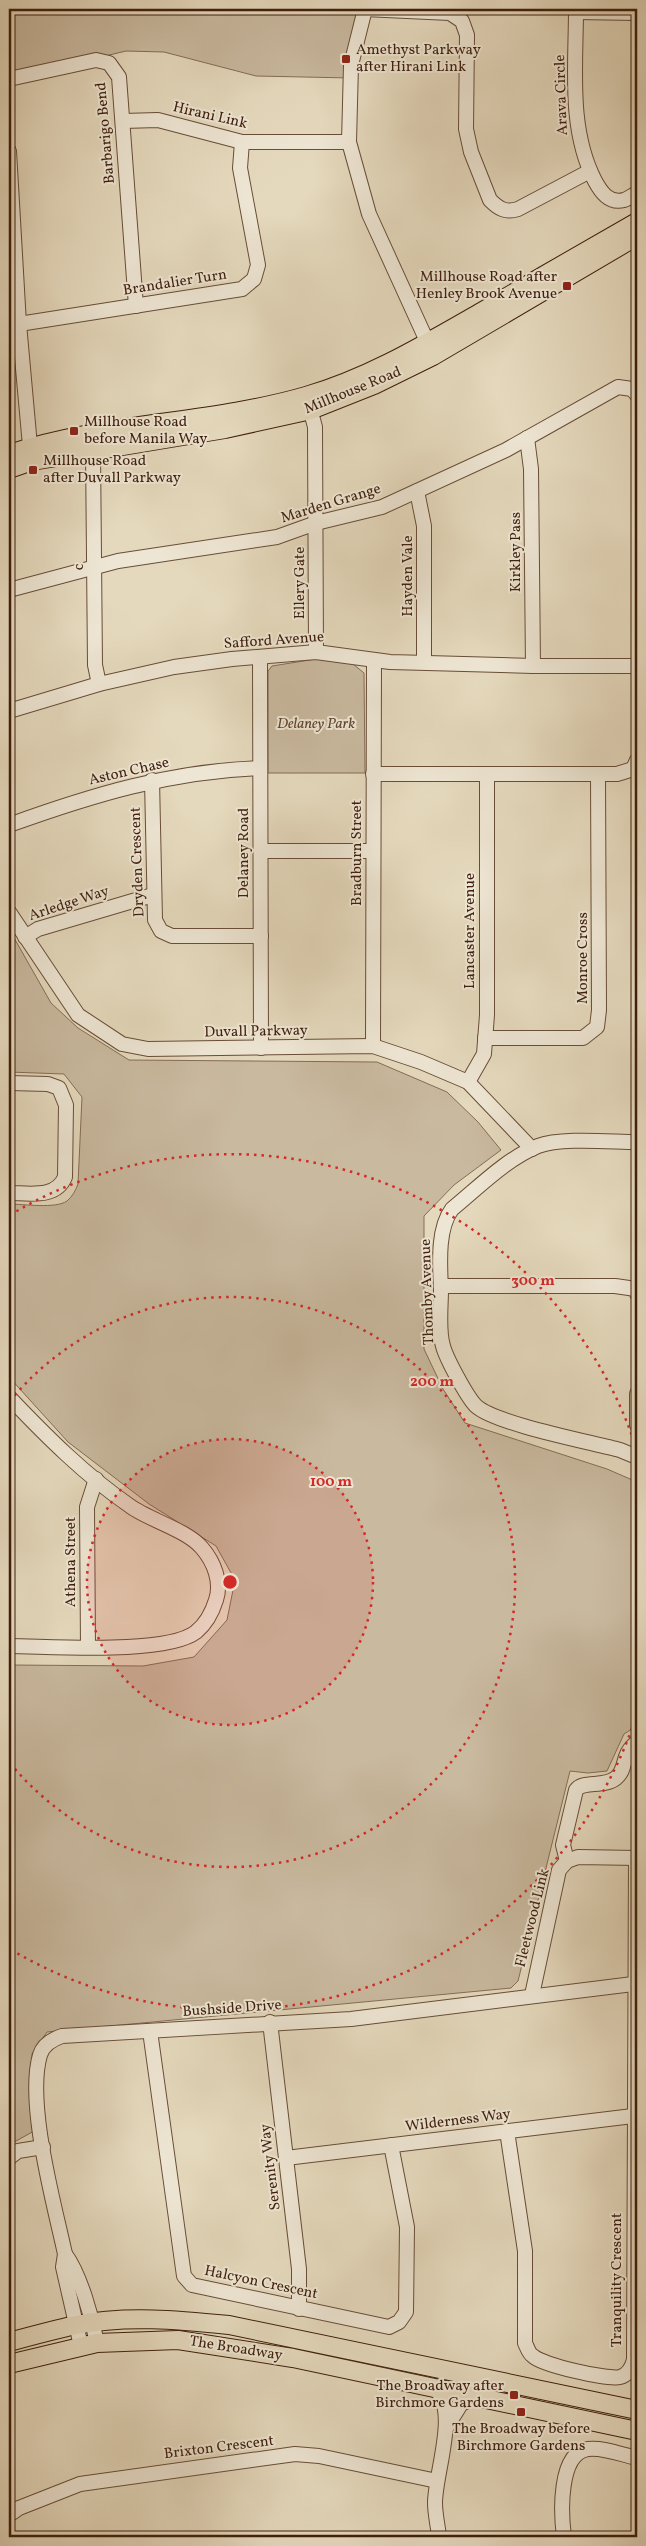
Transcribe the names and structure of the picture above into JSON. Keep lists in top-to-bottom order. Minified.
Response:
{"streets":{"main road":["Millhouse Road","The Broadway"],"street":["Arava Circle","Hirani Link","Barbarigo Bend","Brandalier Turn","Marden Grange","Kirkley Pass","c","Hayden Vale","Ellery Gate","Safford Avenue","Aston Chase","Delaney Road","Bradburn Street","Dryden Crescent","Arledge Way","Lancaster Avenue","Monroe Cross","Duvall Parkway","Thomby Avenue","Athena Street","Fleetwood Link","Bushside Drive","Wilderness Way","Serenity Way","Tranquility Crescent","Halcyon Crescent","Brixton Crescent"]},"crossings":[["Hirani Link","Barbarigo Bend"],["Hirani Link","Brandalier Turn"],["Barbarigo Bend","Brandalier Turn"],["Millhouse Road","c"],["Millhouse Road","Ellery Gate"],["Marden Grange","Kirkley Pass"],["Marden Grange","c"],["Marden Grange","Hayden Vale"],["Marden Grange","Ellery Gate"],["Kirkley Pass","Safford Avenue"],["c","Safford Avenue"],["Hayden Vale","Safford Avenue"],["Ellery Gate","Safford Avenue"],["Safford Avenue","Delaney Road"],["Safford Avenue","Bradburn Street"],["Aston Chase","Delaney Road"],["Aston Chase","Dryden Crescent"],["Delaney Road","Dryden Crescent"],["Delaney Road","Duvall Parkway"],["Bradburn Street","Duvall Parkway"],["Dryden Crescent","Arledge Way"],["Arledge Way","Duvall Parkway"],["Lancaster Avenue","Monroe Cross"],["Lancaster Avenue","Duvall Parkway"],["Duvall Parkway","Thomby Avenue"],["Fleetwood Link","Bushside Drive"],["Fleetwood Link","Tranquility Crescent"],["Bushside Drive","Serenity Way"],["Bushside Drive","Tranquility Crescent"],["Bushside Drive","Halcyon Crescent"],["Bushside Drive","The Broadway"],["Wilderness Way","Serenity Way"],["Wilderness Way","Tranquility Crescent"],["Wilderness Way","Halcyon Crescent"],["Serenity Way","Halcyon Crescent"]],"parks":["Delaney Park"],"places":{"transit":["Amethyst Parkway after Hirani Link","Millhouse Road after Henley Brook Avenue","Millhouse Road before Manila Way","Millhouse Road after Duvall Parkway","The Broadway after Birchmore Gardens","The Broadway before Birchmore Gardens"]},"rings":["300 m","200 m","100 m"]}
